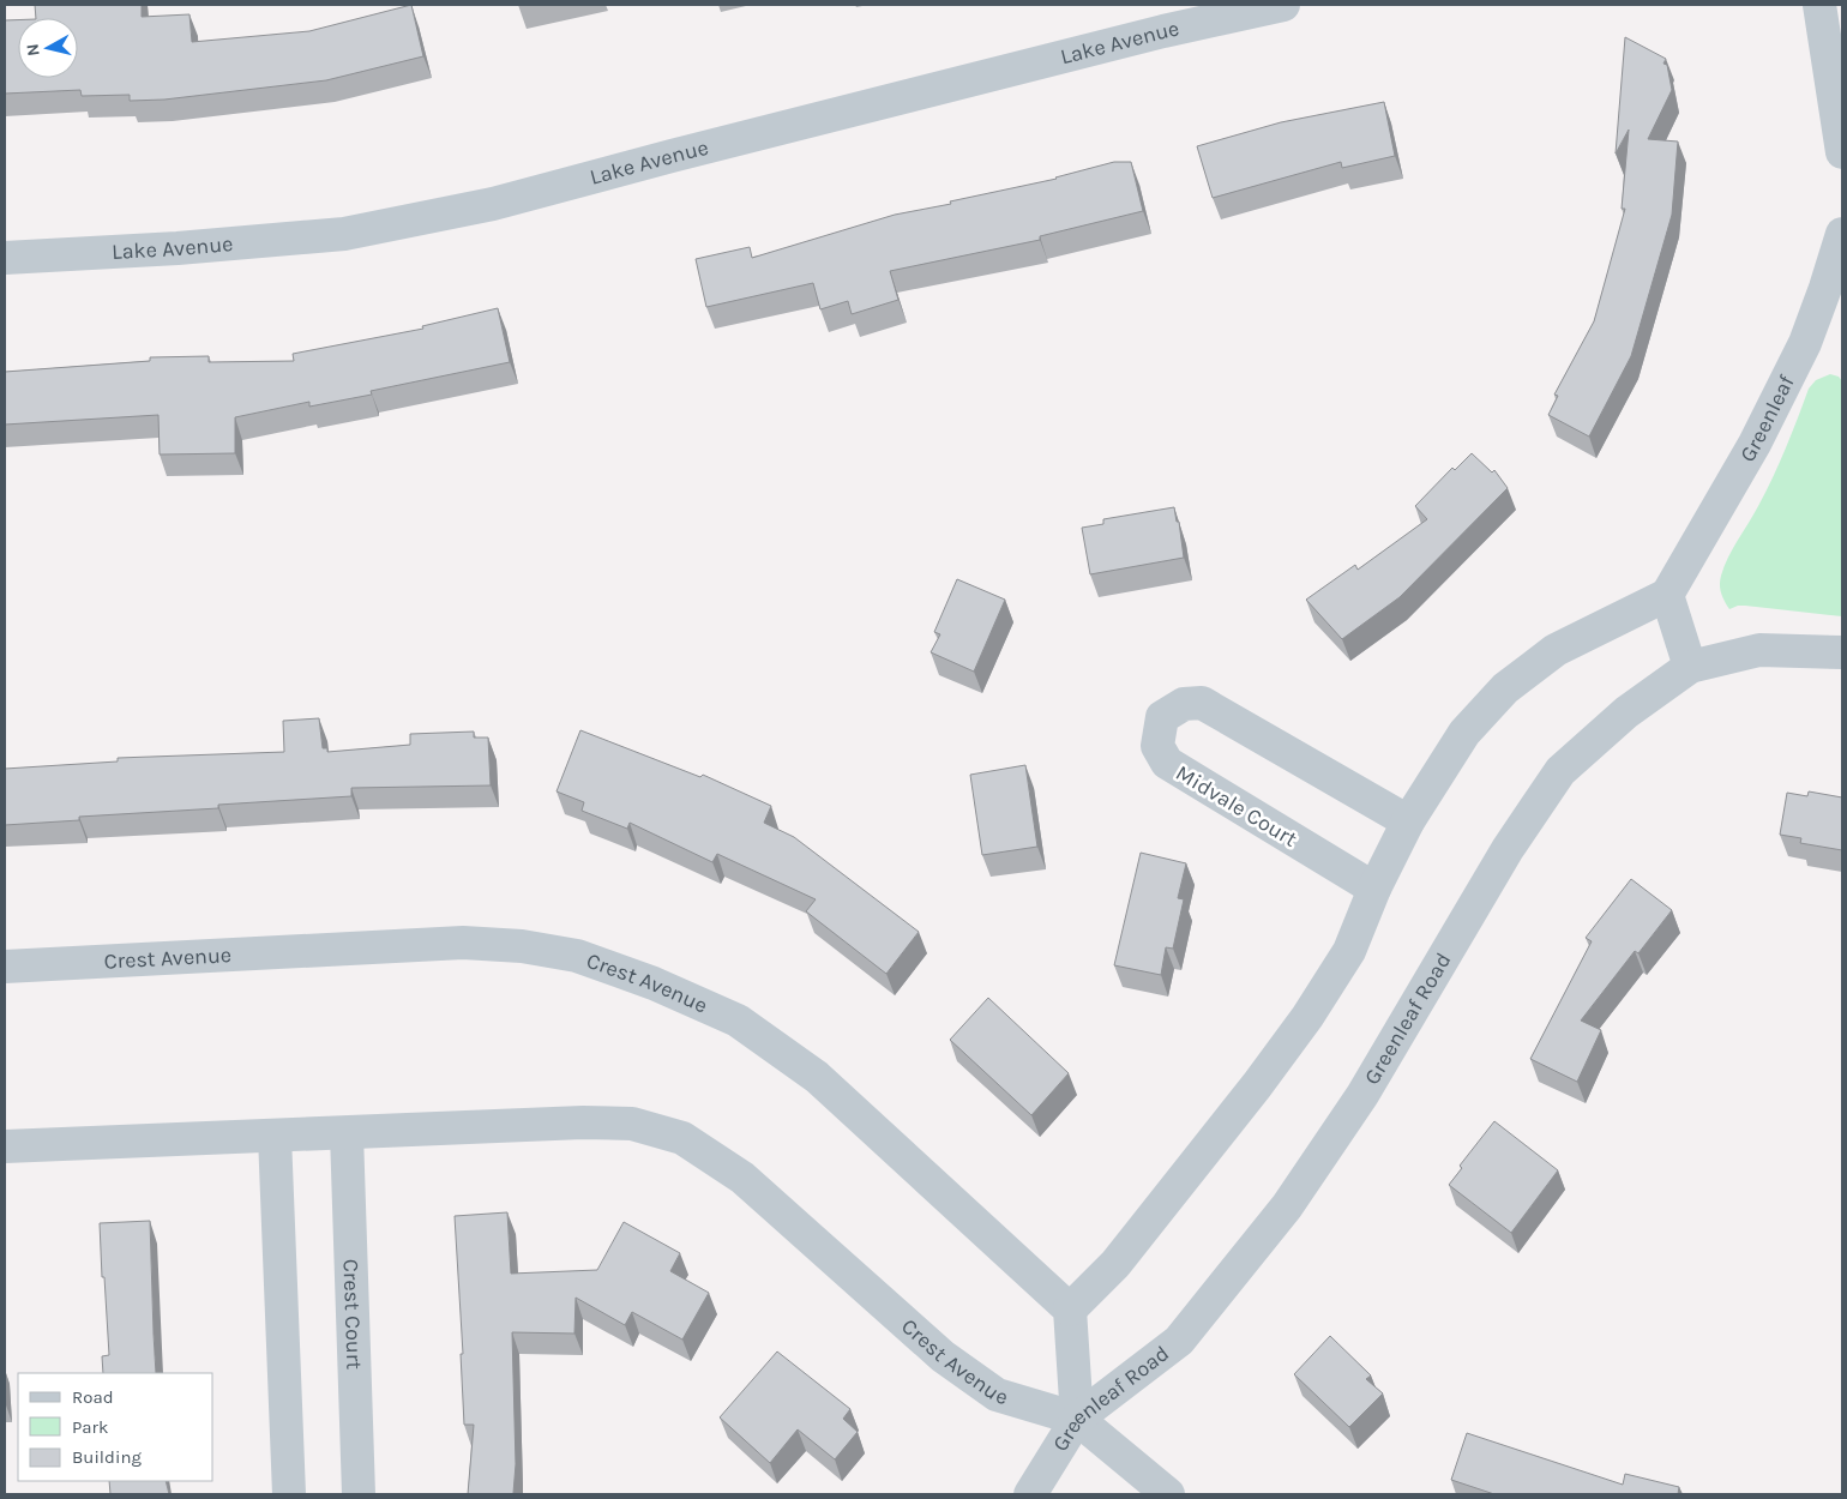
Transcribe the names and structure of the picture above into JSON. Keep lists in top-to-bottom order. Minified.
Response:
{"streets":{"street":["Lake Avenue","Greenleaf","Midvale Court","Crest Avenue","Greenleaf Road","Crest Court"]},"crossings":[["Crest Avenue","Greenleaf Road"],["Crest Avenue","Crest Court"]],"legend":["Road","Park","Building"],"north":"left"}
